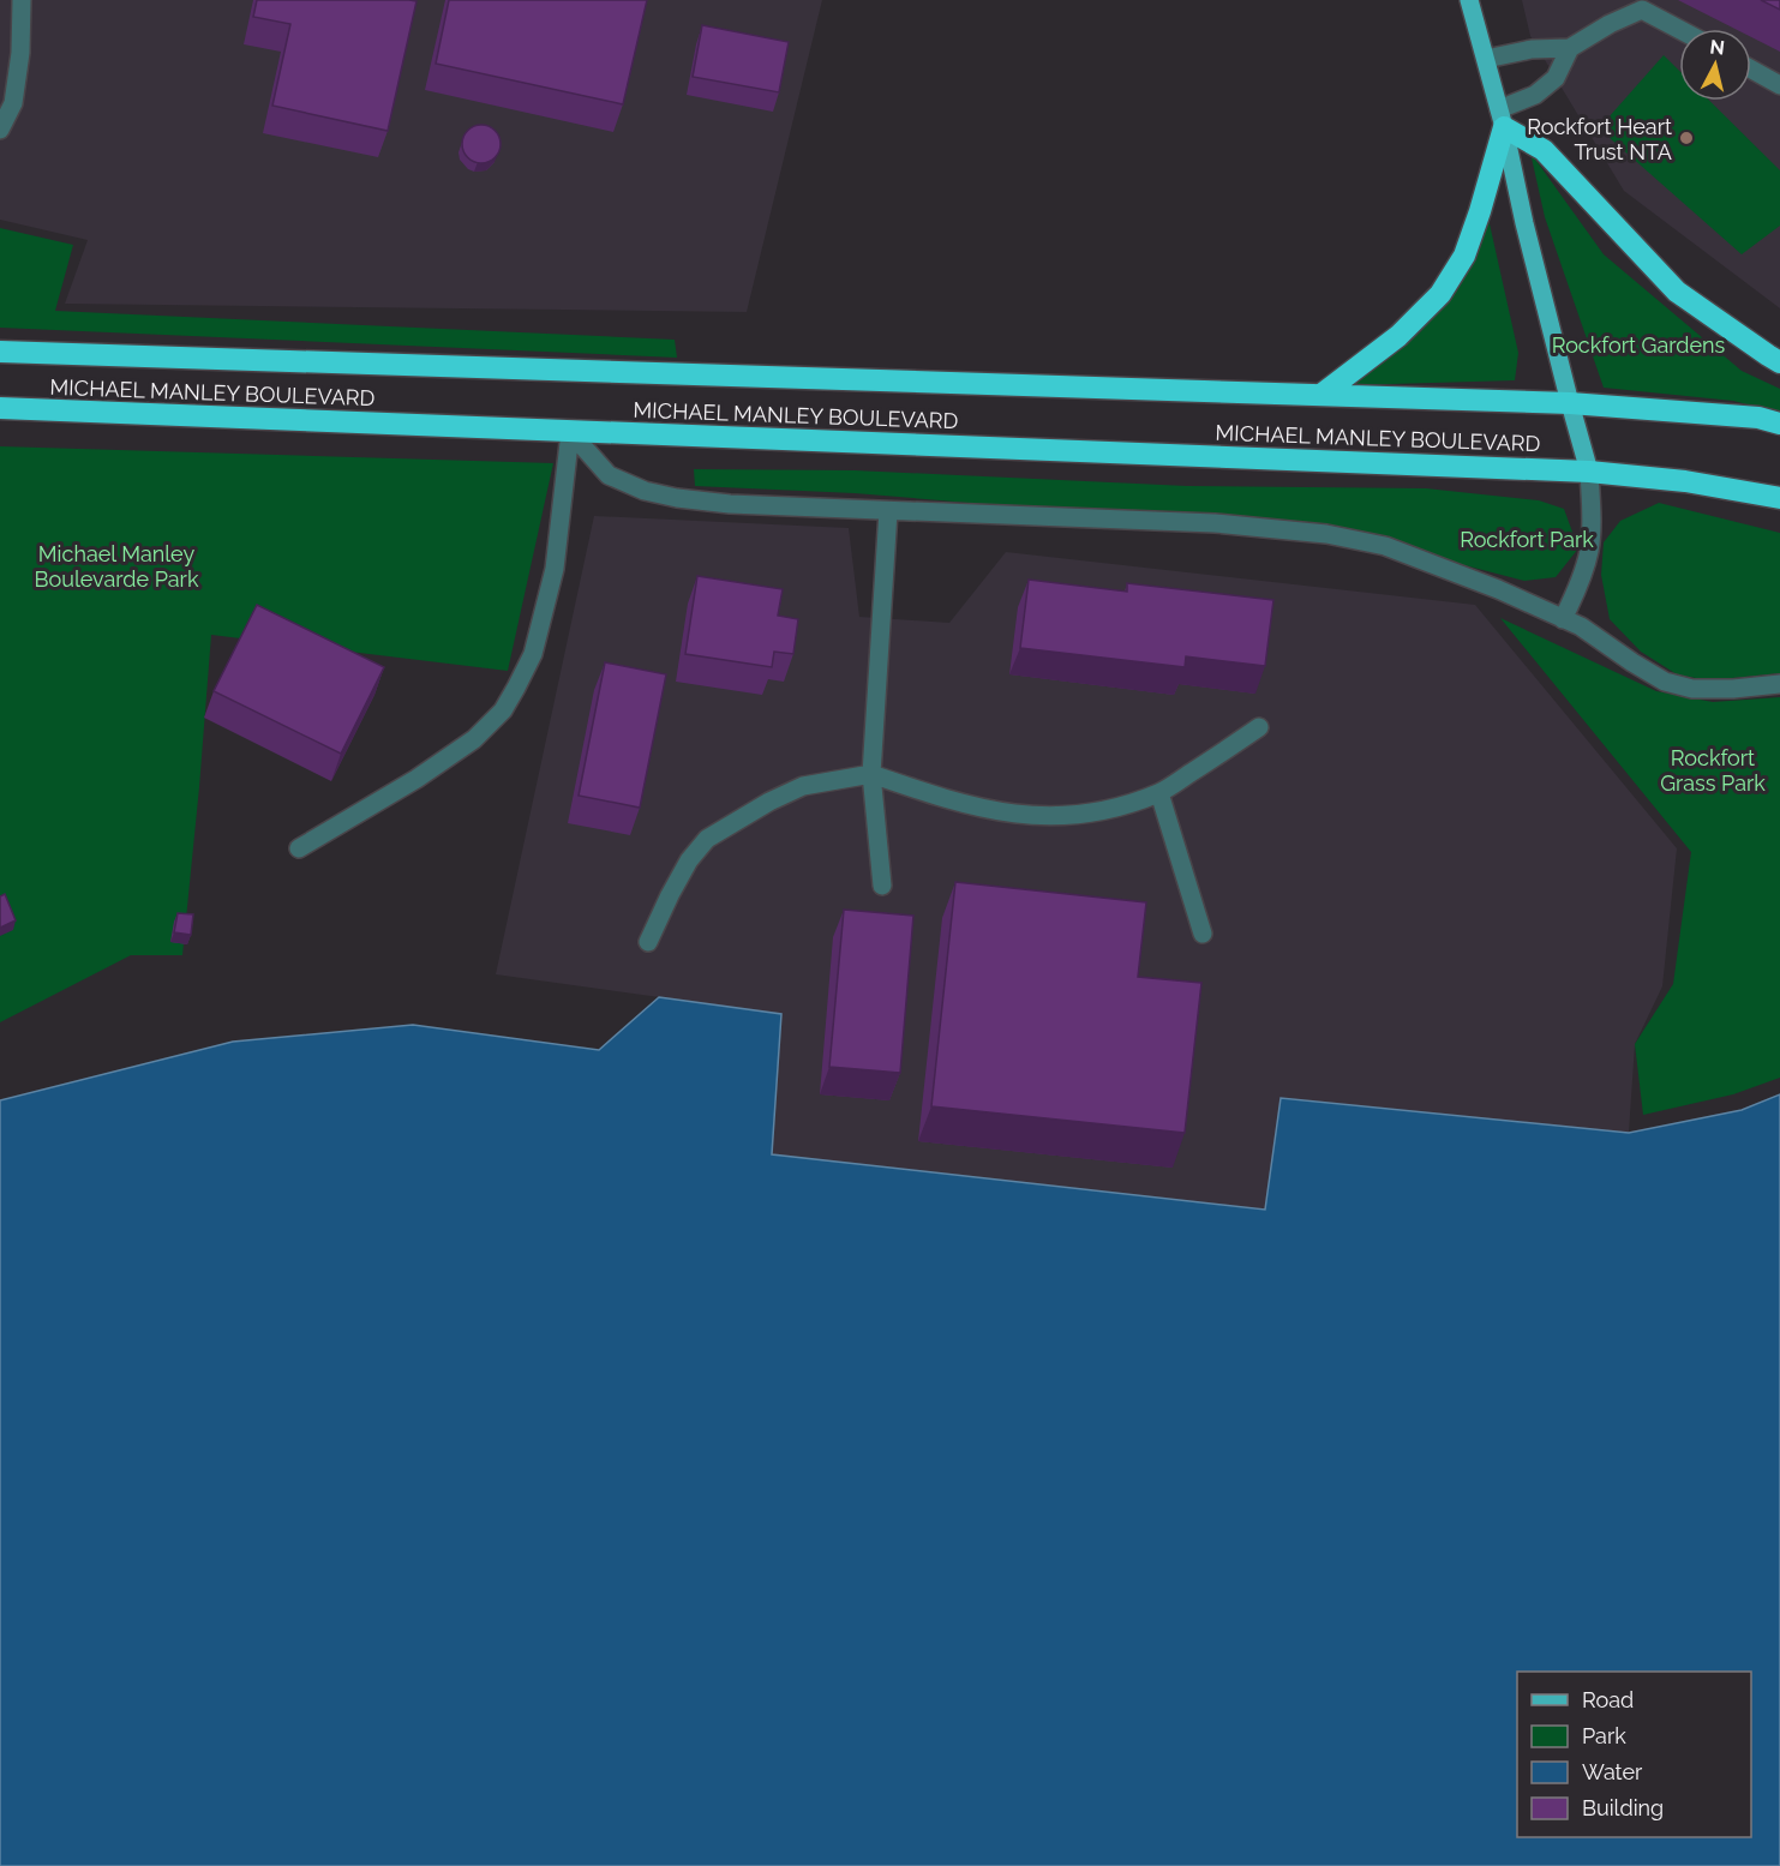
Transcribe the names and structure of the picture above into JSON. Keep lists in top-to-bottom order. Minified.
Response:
{"streets":{"highway":["MICHAEL MANLEY BOULEVARD"]},"parks":["Rockfort Gardens","Rockfort Park","Michael Manley Boulevarde Park","Rockfort Grass Park"],"places":["Rockfort Heart Trust NTA"],"legend":["Road","Park","Water","Building"],"north":"top"}
